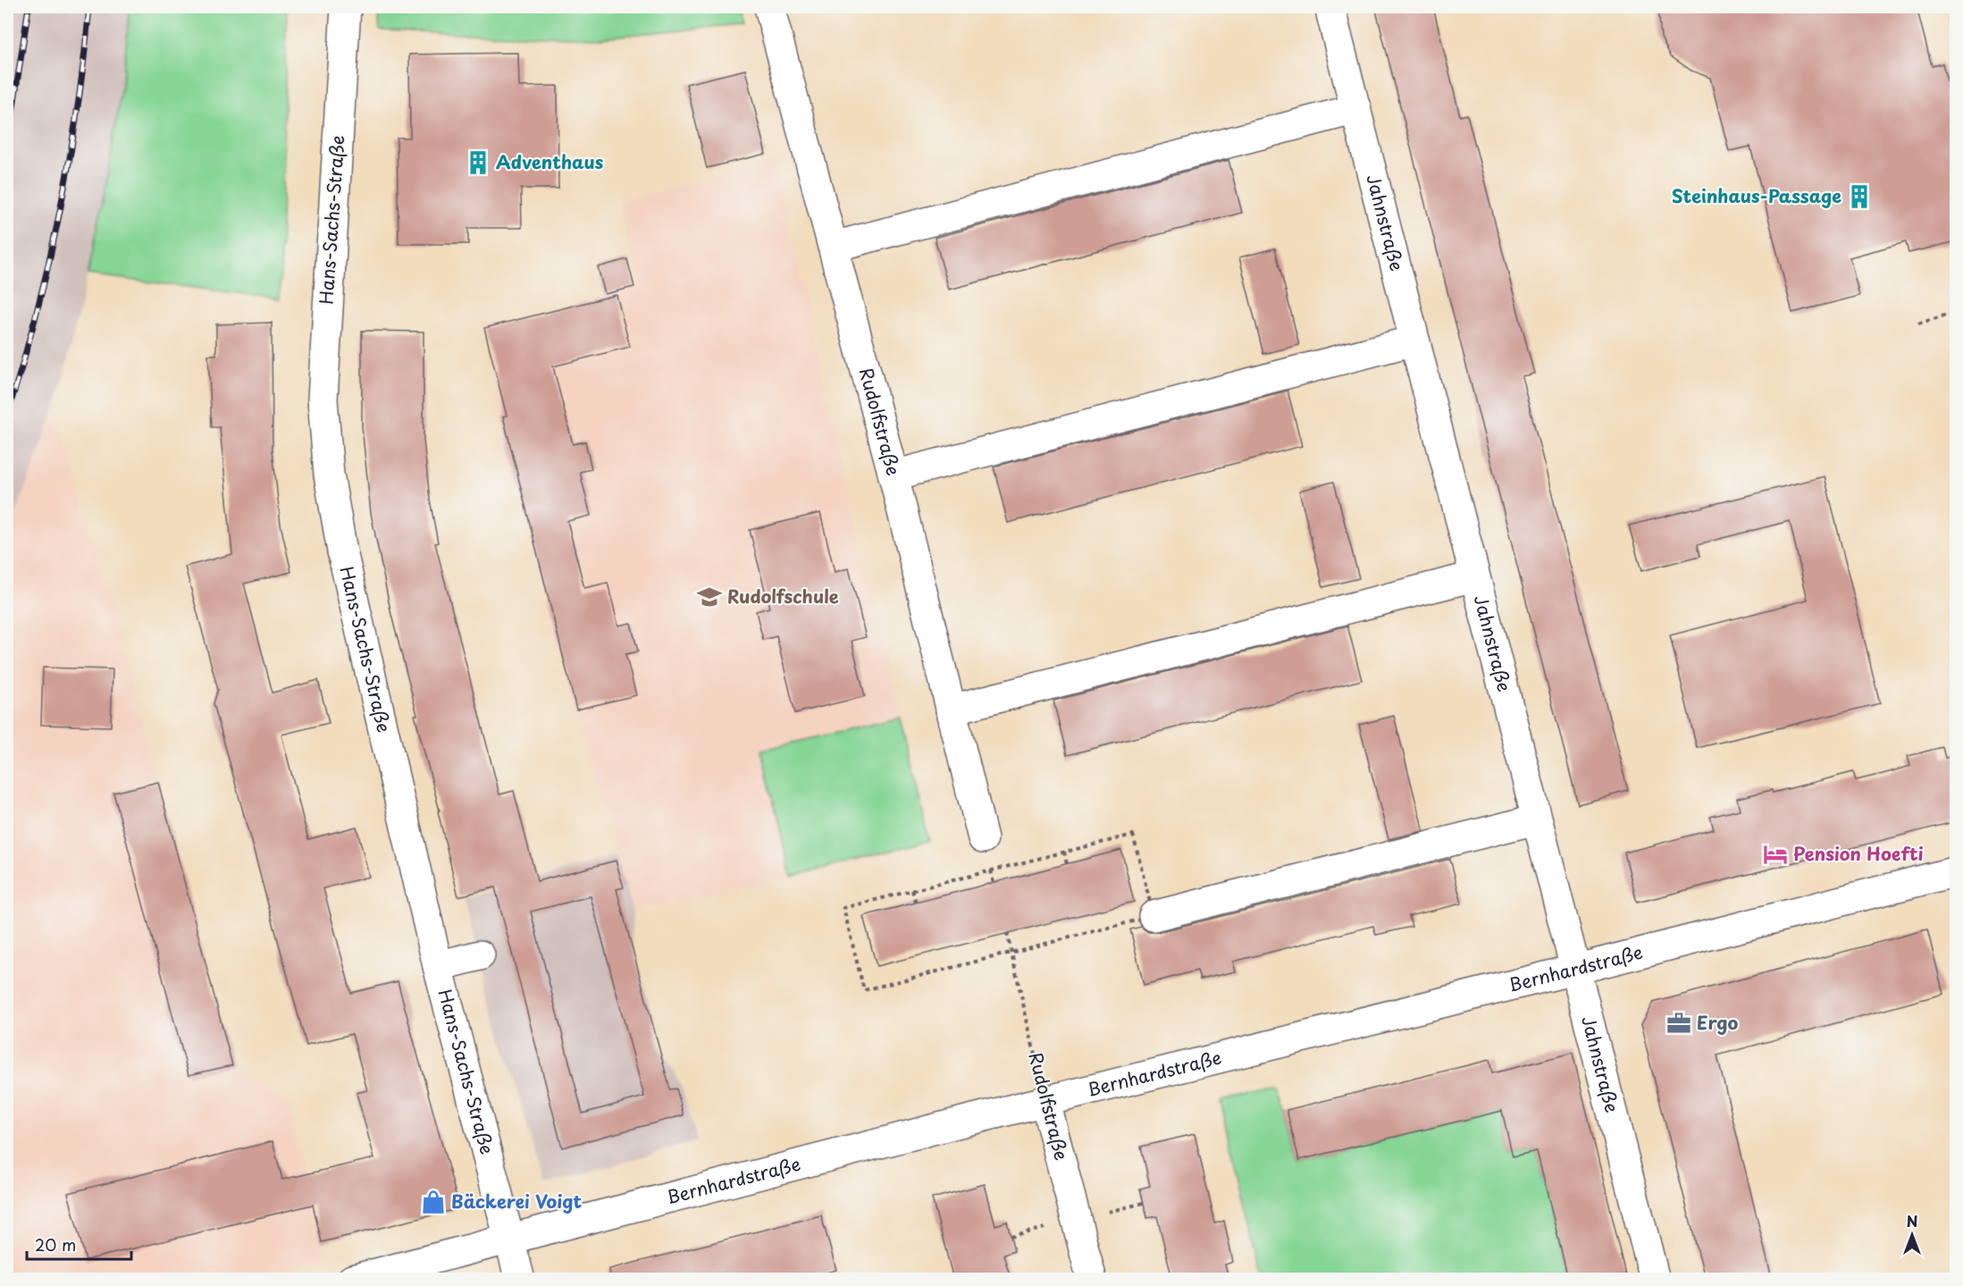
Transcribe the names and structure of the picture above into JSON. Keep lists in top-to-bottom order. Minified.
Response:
{"streets":{"street":["Hans-Sachs-Straße","Jahnstraße","Rudolfstraße","Bernhardstraße"]},"crossings":[["Hans-Sachs-Straße","Bernhardstraße"],["Jahnstraße","Bernhardstraße"],["Rudolfstraße","Bernhardstraße"]],"places":{"building":["Adventhaus","Steinhaus-Passage"],"school or university":["Rudolfschule"],"hotel":["Pension Hoefti"],"office":["Ergo"],"shop":["Bäckerei Voigt"]},"scale_bar":"20 m","north":"top"}
